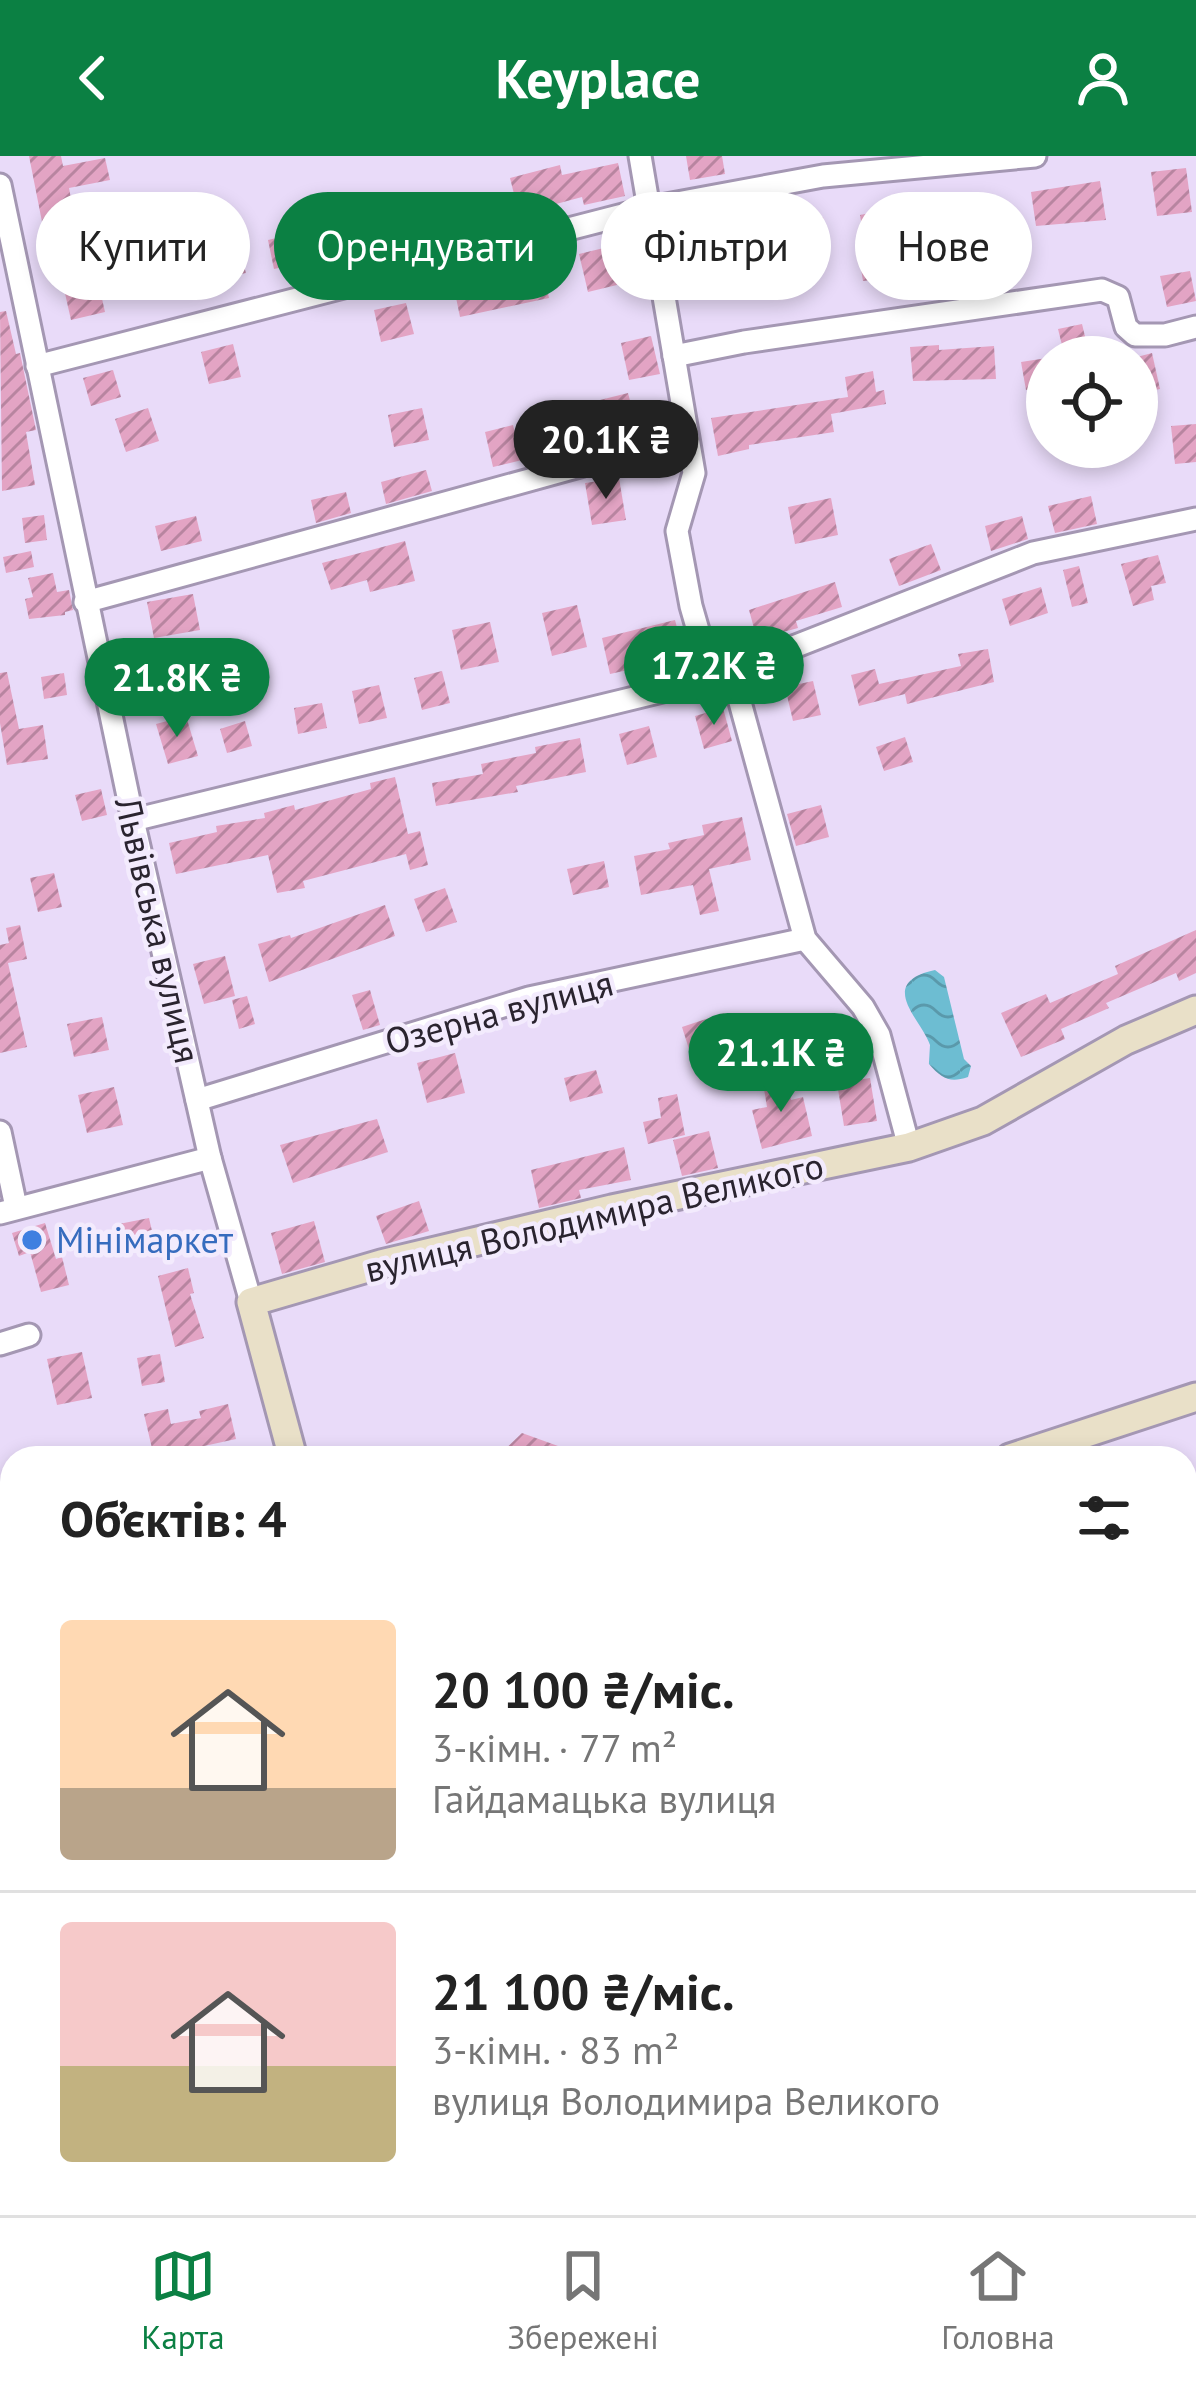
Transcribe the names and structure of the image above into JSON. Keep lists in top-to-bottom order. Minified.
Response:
{"streets":{"street":["Львівська вулиця","Озерна вулиця","вулиця Володимира Великого"]},"crossings":[["Львівська вулиця","Озерна вулиця"],["Львівська вулиця","вулиця Володимира Великого"]],"places":["Мінімаркет"],"page":{"header":"Keyplace","chip":["Купити","Орендувати","Фільтри","Нове"],"price":["20.1K ₴","17.2K ₴","21.8K ₴","21.1K ₴"],"heading":"Об’єктів: 4","list":[{"name":"20 100 ₴/міс.","note":"3-кімн. · 77 m² · Гайдамацька вулиця"},{"name":"21 100 ₴/міс.","note":"3-кімн. · 83 m² · вулиця Володимира Великого"}],"tabs":["Карта","Збережені","Головна"]}}
